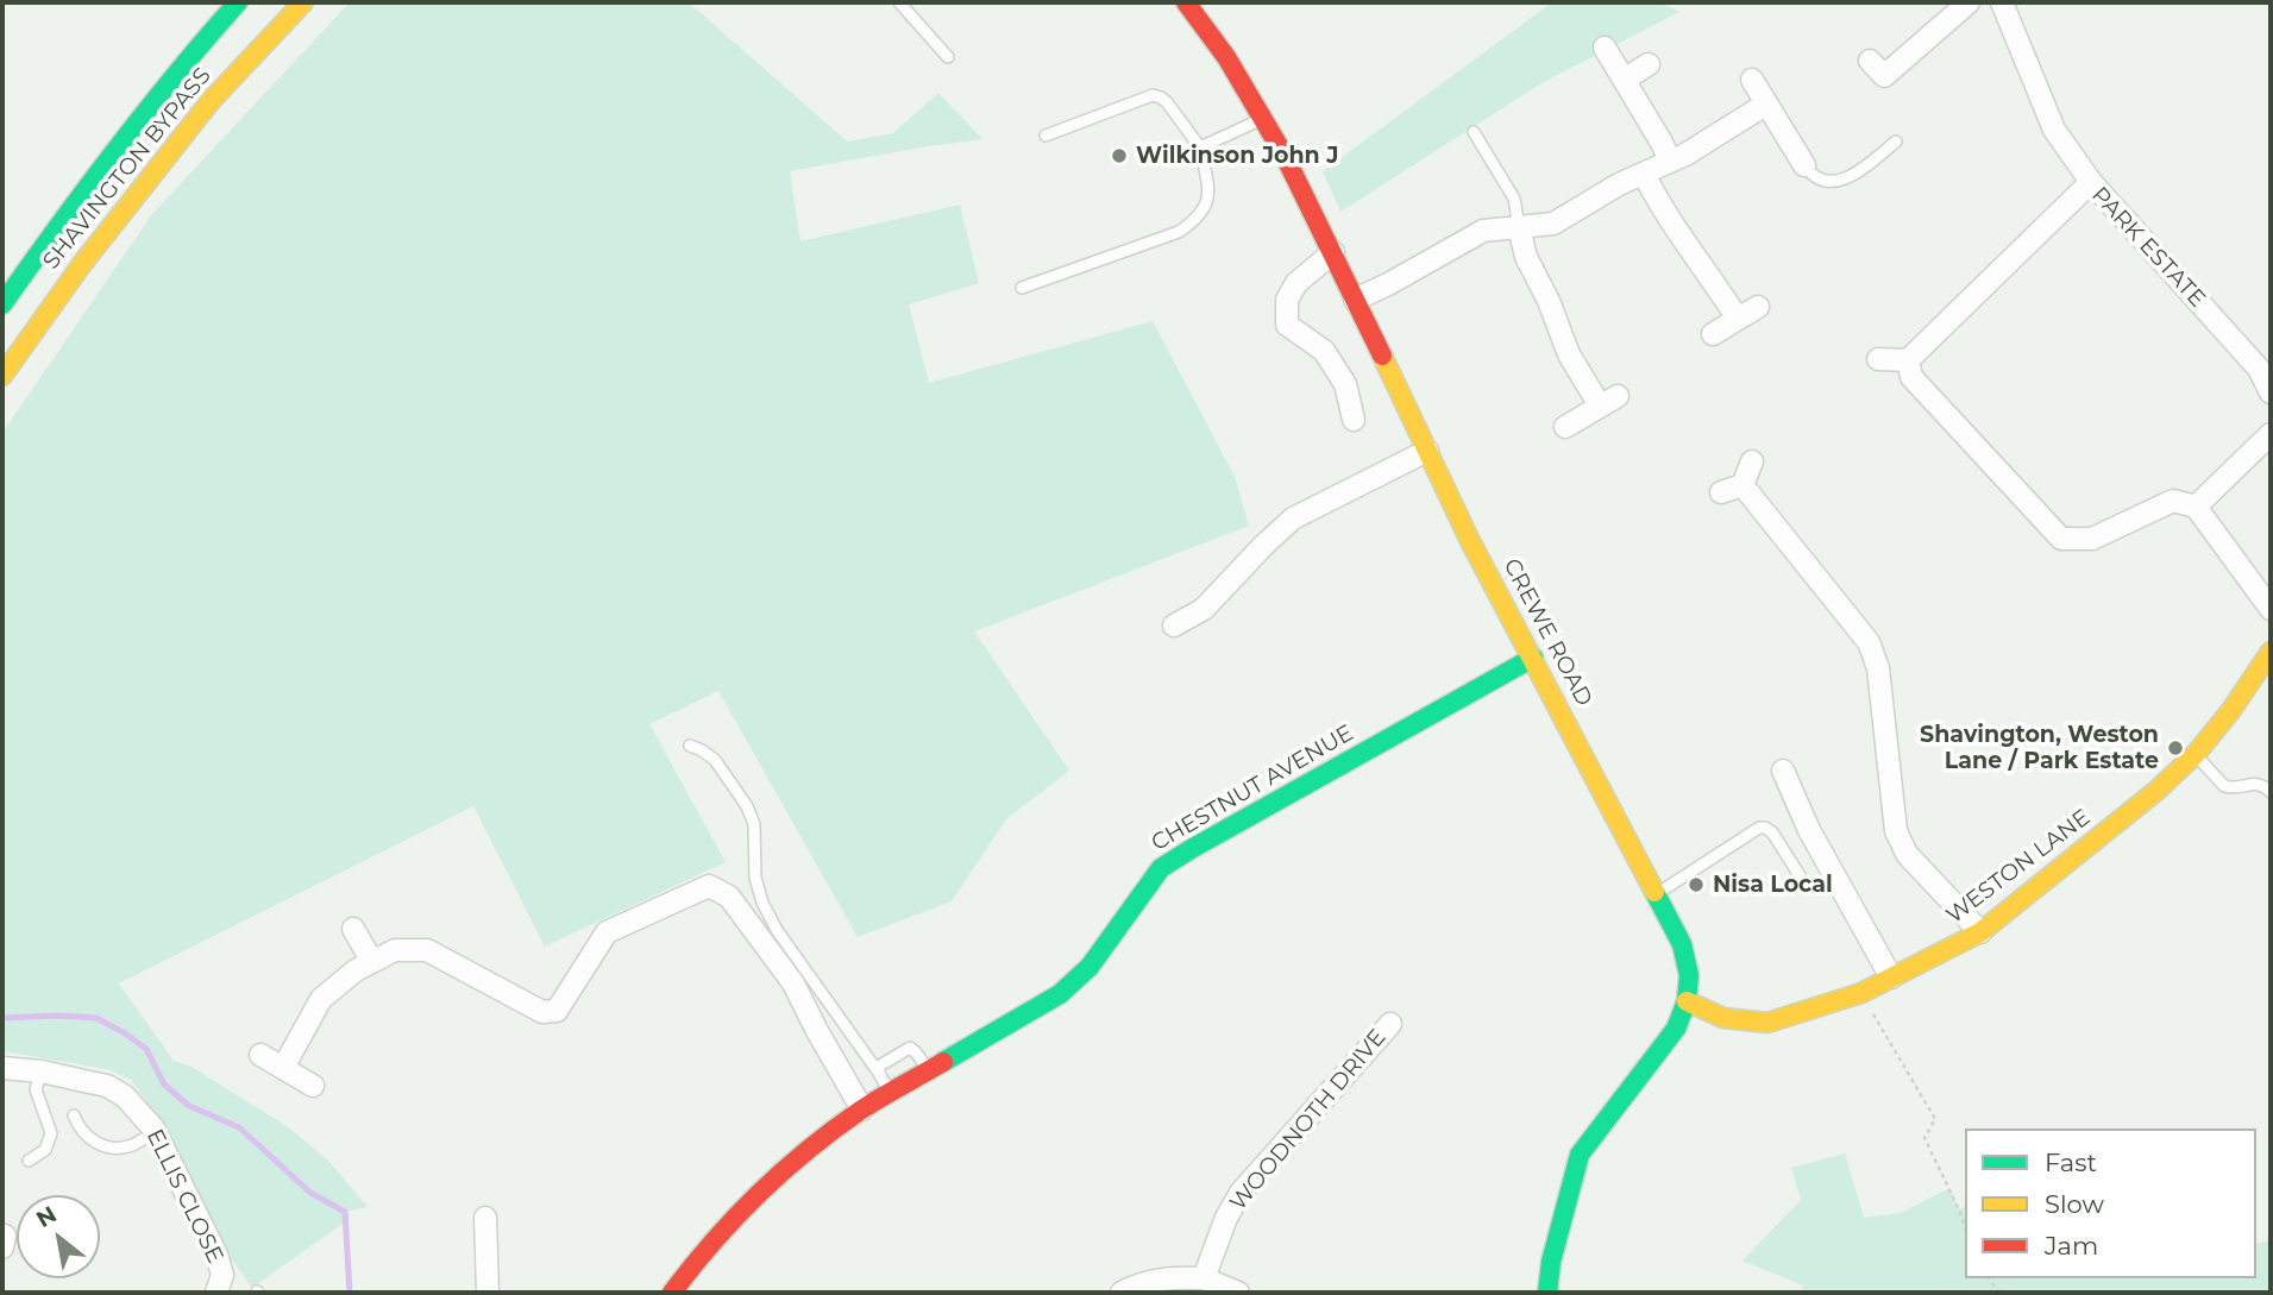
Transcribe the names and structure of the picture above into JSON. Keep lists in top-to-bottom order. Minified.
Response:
{"streets":{"main road":["SHAVINGTON BYPASS","CREWE ROAD","CHESTNUT AVENUE","WESTON LANE"],"street":["PARK ESTATE","WOODNOTH DRIVE","ELLIS CLOSE"]},"crossings":[["CREWE ROAD","CHESTNUT AVENUE"],["CREWE ROAD","WESTON LANE"]],"places":["Wilkinson John J","Shavington, Weston Lane / Park Estate","Nisa Local"],"legend":["Fast","Slow","Jam"],"north":"top left"}
